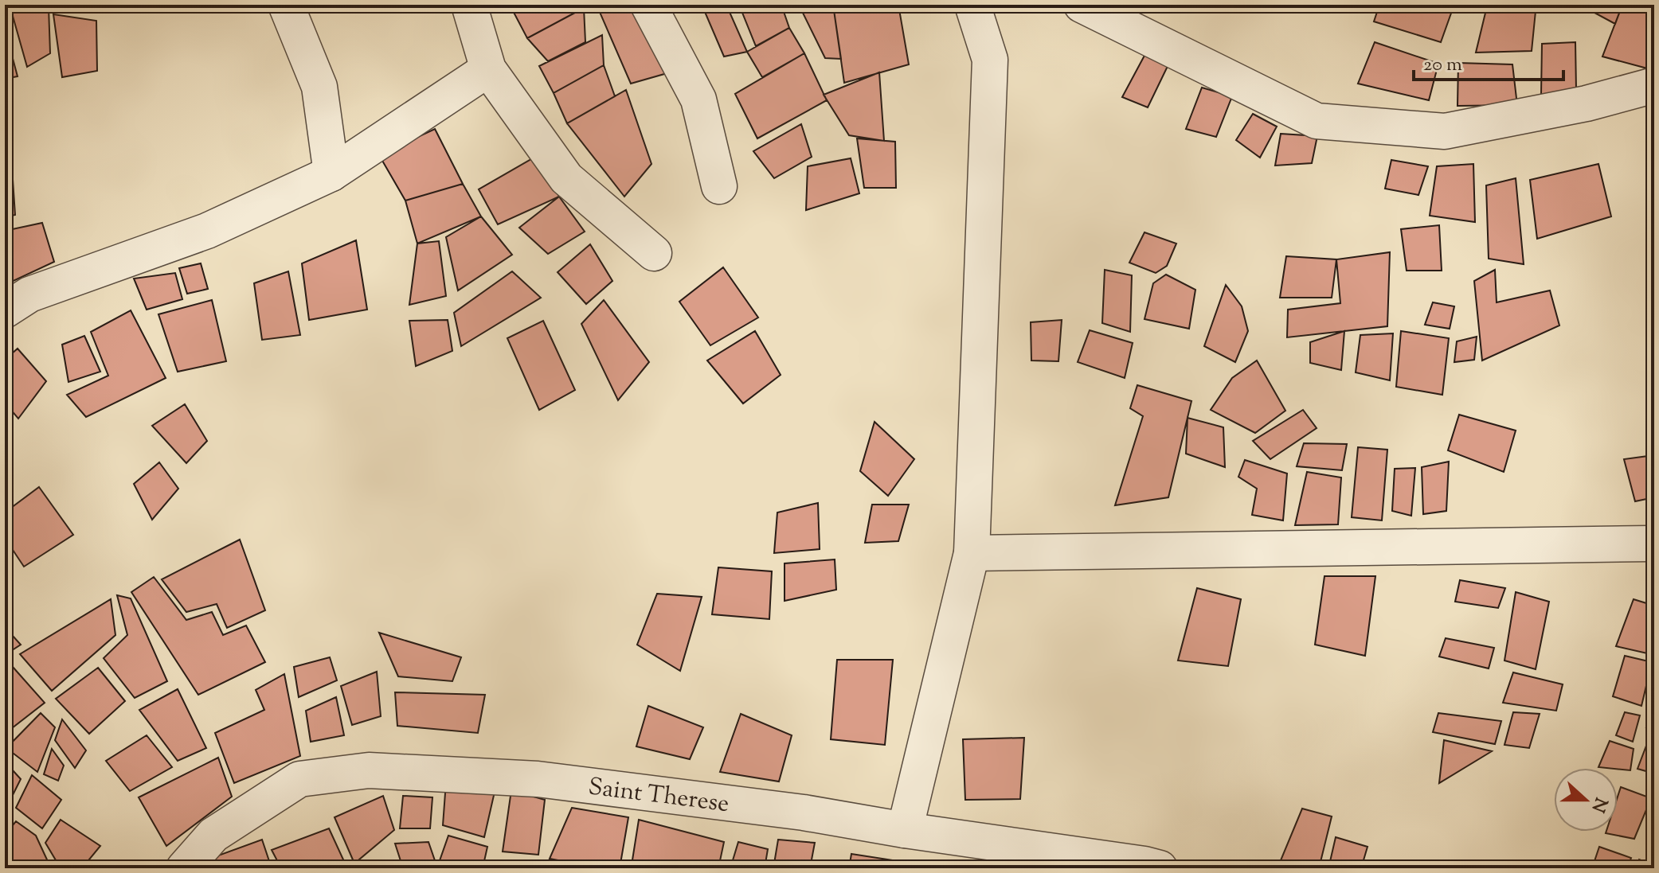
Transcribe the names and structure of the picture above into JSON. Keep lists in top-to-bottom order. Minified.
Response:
{"streets":{"street":["Saint Therese"]},"scale_bar":"20 m","north":"right"}
